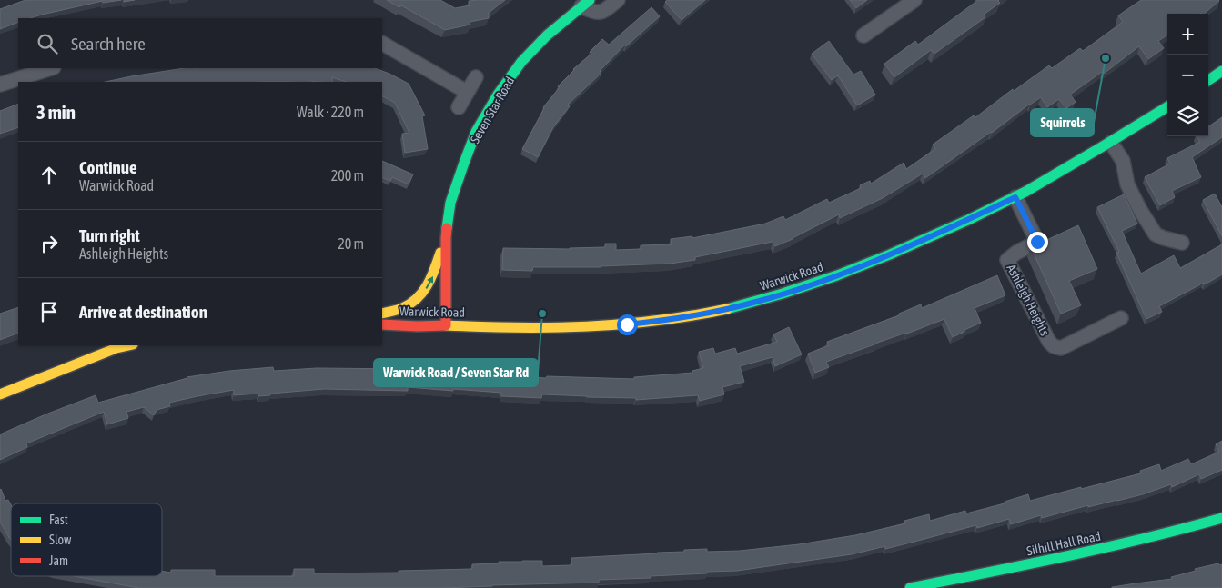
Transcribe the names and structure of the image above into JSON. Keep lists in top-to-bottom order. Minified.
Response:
{"streets":{"main road":["Seven Star Road","Warwick Road","Silhill Hall Road"],"street":["Ashleigh Heights"]},"crossings":[["Seven Star Road","Warwick Road"],["Warwick Road","Ashleigh Heights"]],"places":["Squirrels","Warwick Road / Seven Star Rd"],"legend":["Fast","Slow","Jam"],"page":{"map_buttons":["+","−"],"search":"Search here","heading":["3 min","Walk · 220 m"],"list":[["Continue","Warwick Road","200 m"],["Turn right","Ashleigh Heights","20 m"],"Arrive at destination"]}}
